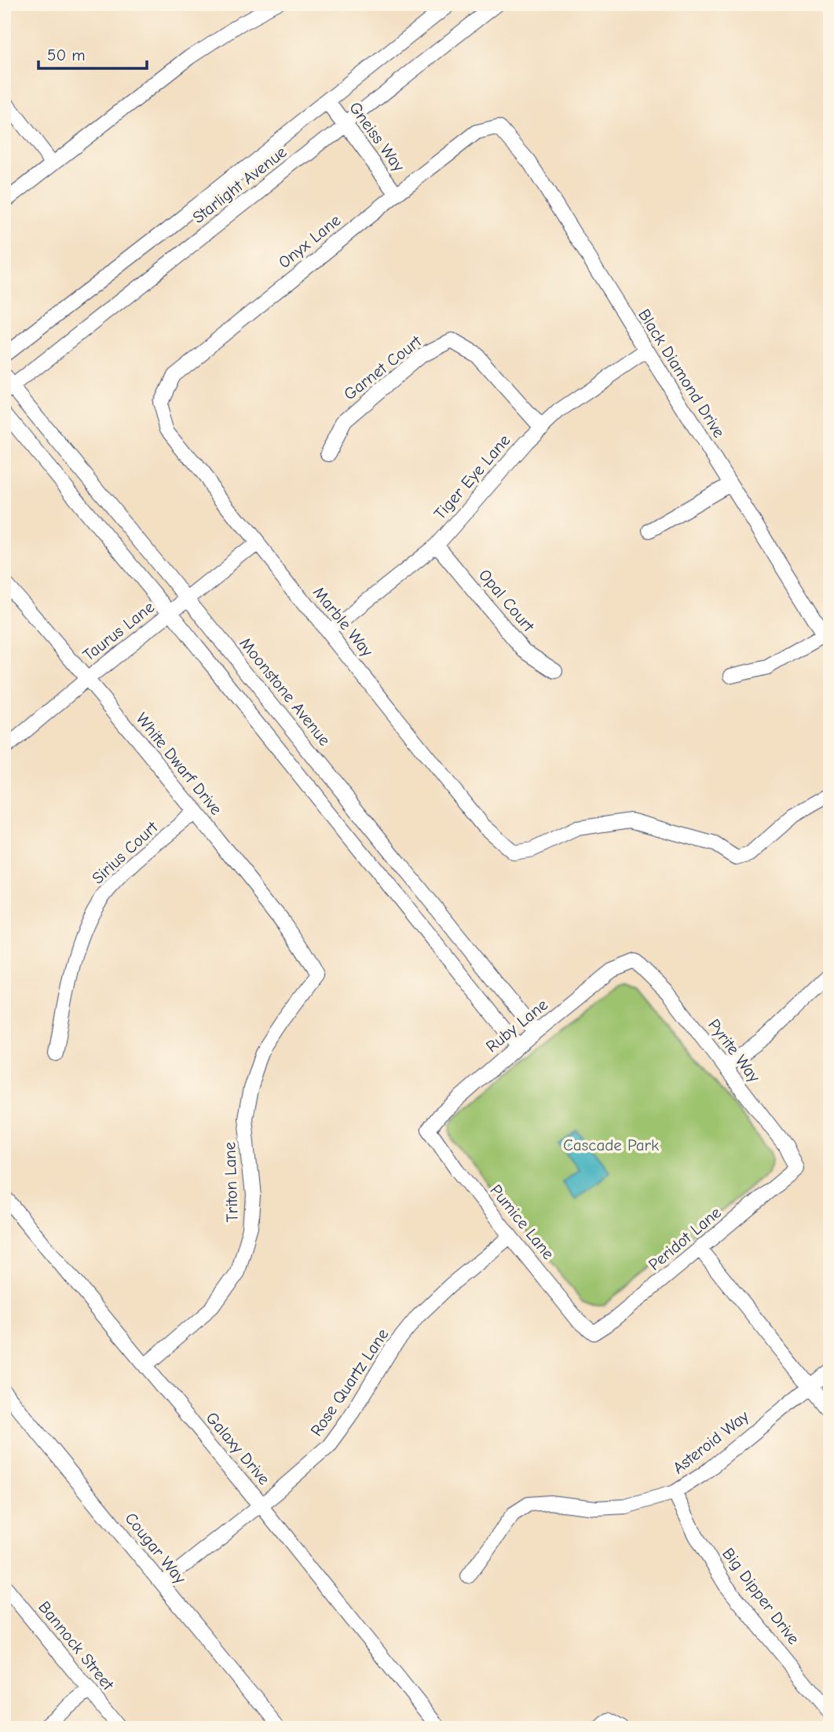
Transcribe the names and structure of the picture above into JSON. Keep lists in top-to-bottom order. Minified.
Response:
{"streets":{"street":["Gneiss Way","Starlight Avenue","Onyx Lane","Garnet Court","Black Diamond Drive","Tiger Eye Lane","Opal Court","Marble Way","Taurus Lane","Moonstone Avenue","White Dwarf Drive","Sirius Court","Ruby Lane","Pyrite Way","Triton Lane","Pumice Lane","Peridot Lane","Rose Quartz Lane","Asteroid Way","Galaxy Drive","Cougar Way","Big Dipper Drive","Bannock Street"]},"crossings":[["Gneiss Way","Starlight Avenue"],["Gneiss Way","Onyx Lane"],["Starlight Avenue","Moonstone Avenue"],["Onyx Lane","Black Diamond Drive"],["Onyx Lane","Marble Way"],["Garnet Court","Tiger Eye Lane"],["Black Diamond Drive","Tiger Eye Lane"],["Tiger Eye Lane","Opal Court"],["Tiger Eye Lane","Marble Way"],["Marble Way","Taurus Lane"],["Taurus Lane","Moonstone Avenue"],["Taurus Lane","White Dwarf Drive"],["Moonstone Avenue","Ruby Lane"],["White Dwarf Drive","Sirius Court"],["White Dwarf Drive","Triton Lane"],["Ruby Lane","Pyrite Way"],["Ruby Lane","Pumice Lane"],["Pyrite Way","Peridot Lane"],["Triton Lane","Galaxy Drive"],["Pumice Lane","Peridot Lane"],["Pumice Lane","Rose Quartz Lane"],["Rose Quartz Lane","Galaxy Drive"],["Rose Quartz Lane","Cougar Way"],["Asteroid Way","Big Dipper Drive"]],"parks":["Cascade Park"],"scale_bar":"50 m"}
